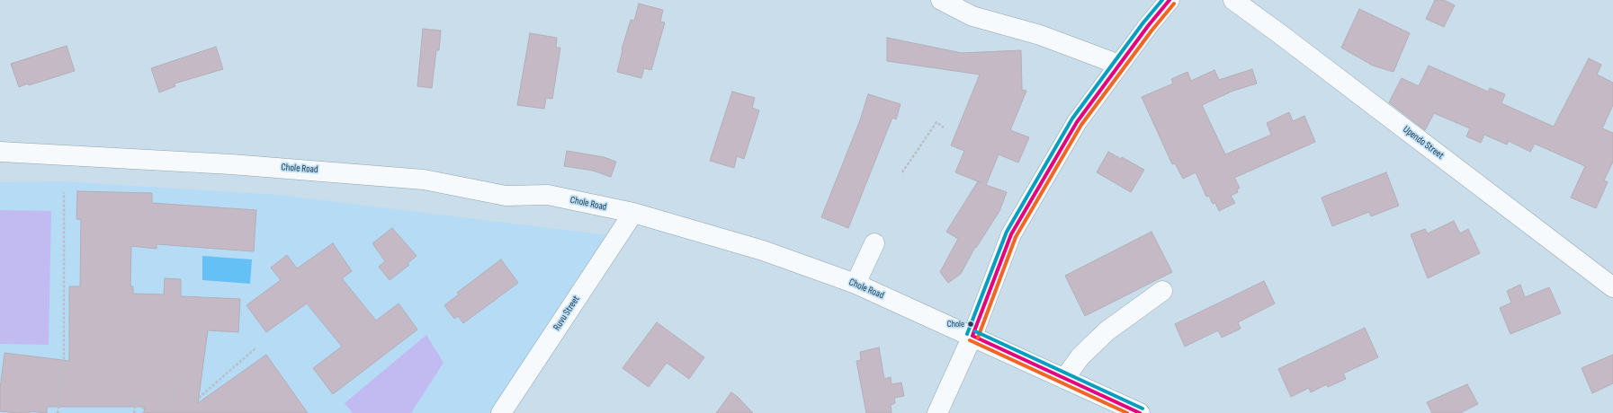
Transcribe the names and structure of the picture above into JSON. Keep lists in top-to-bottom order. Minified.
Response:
{"streets":{"street":["Upendo Street","Chole Road","Ruvu Street"]},"crossings":[["Chole Road","Ruvu Street"]],"places":["Chole"]}
